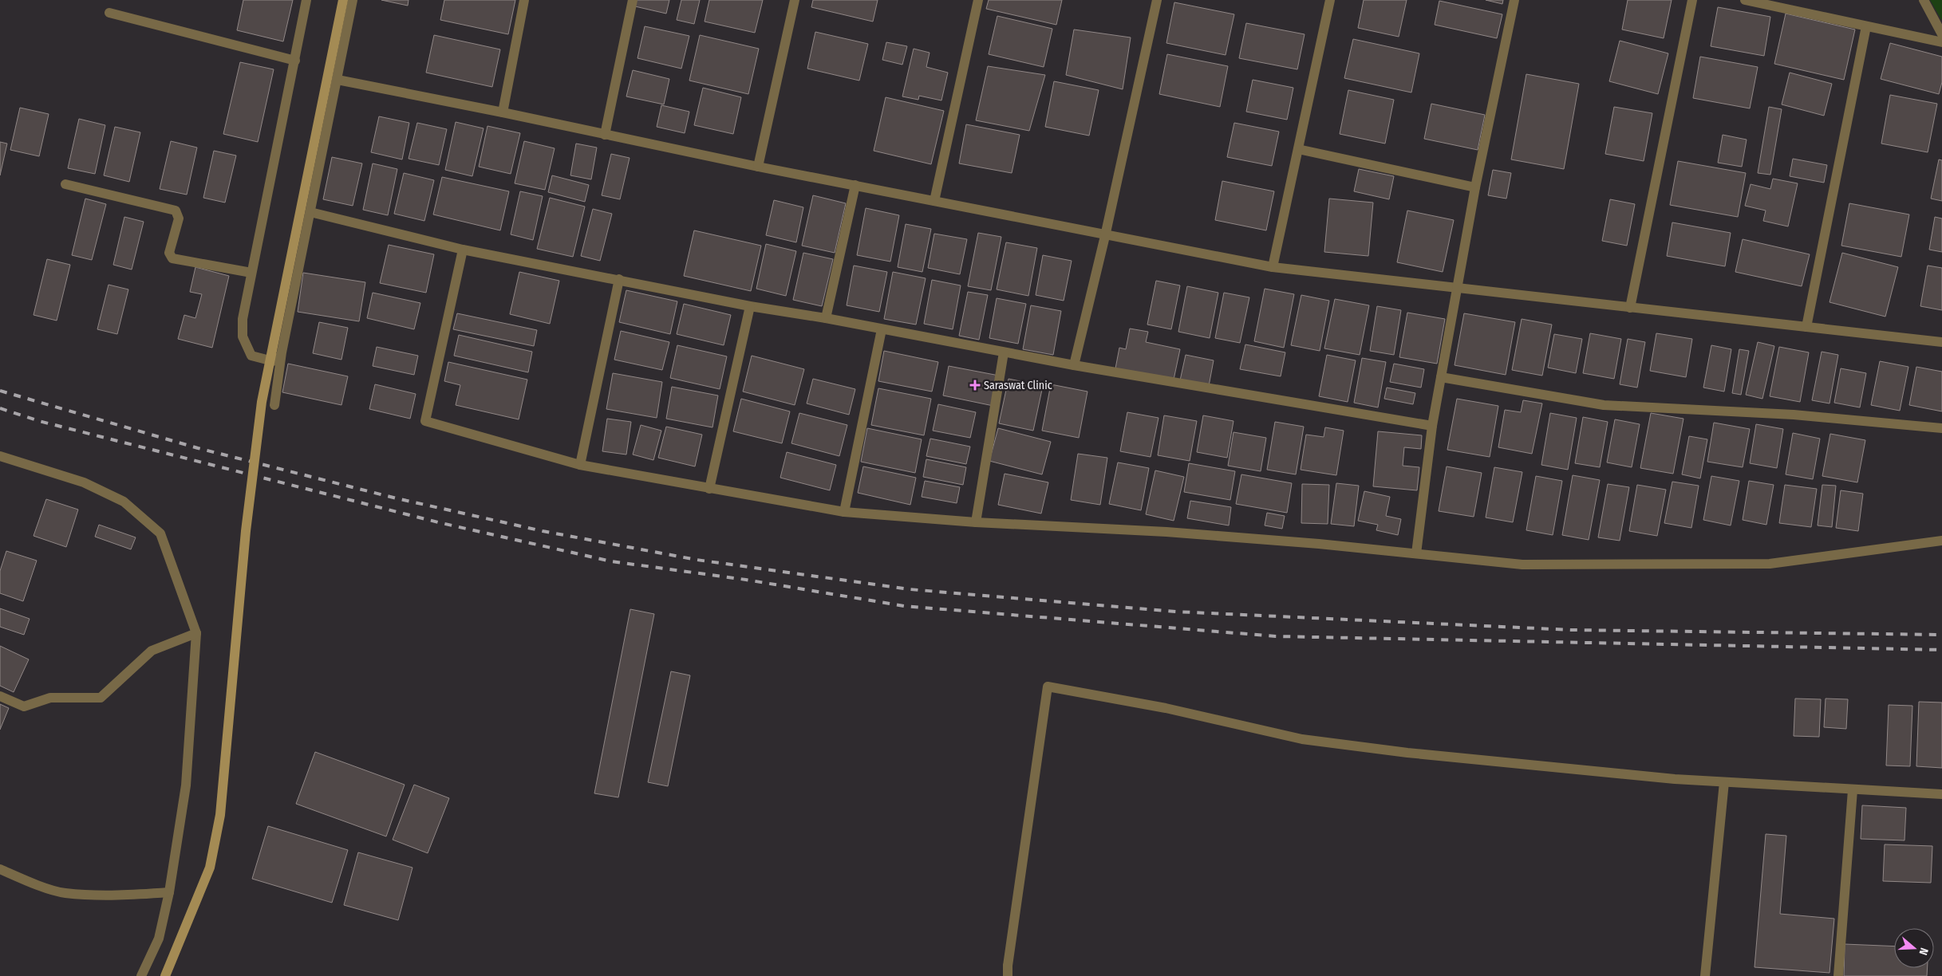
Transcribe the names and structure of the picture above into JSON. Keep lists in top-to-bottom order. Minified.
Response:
{"places":{"health":["Saraswat Clinic"]},"north":"right"}
